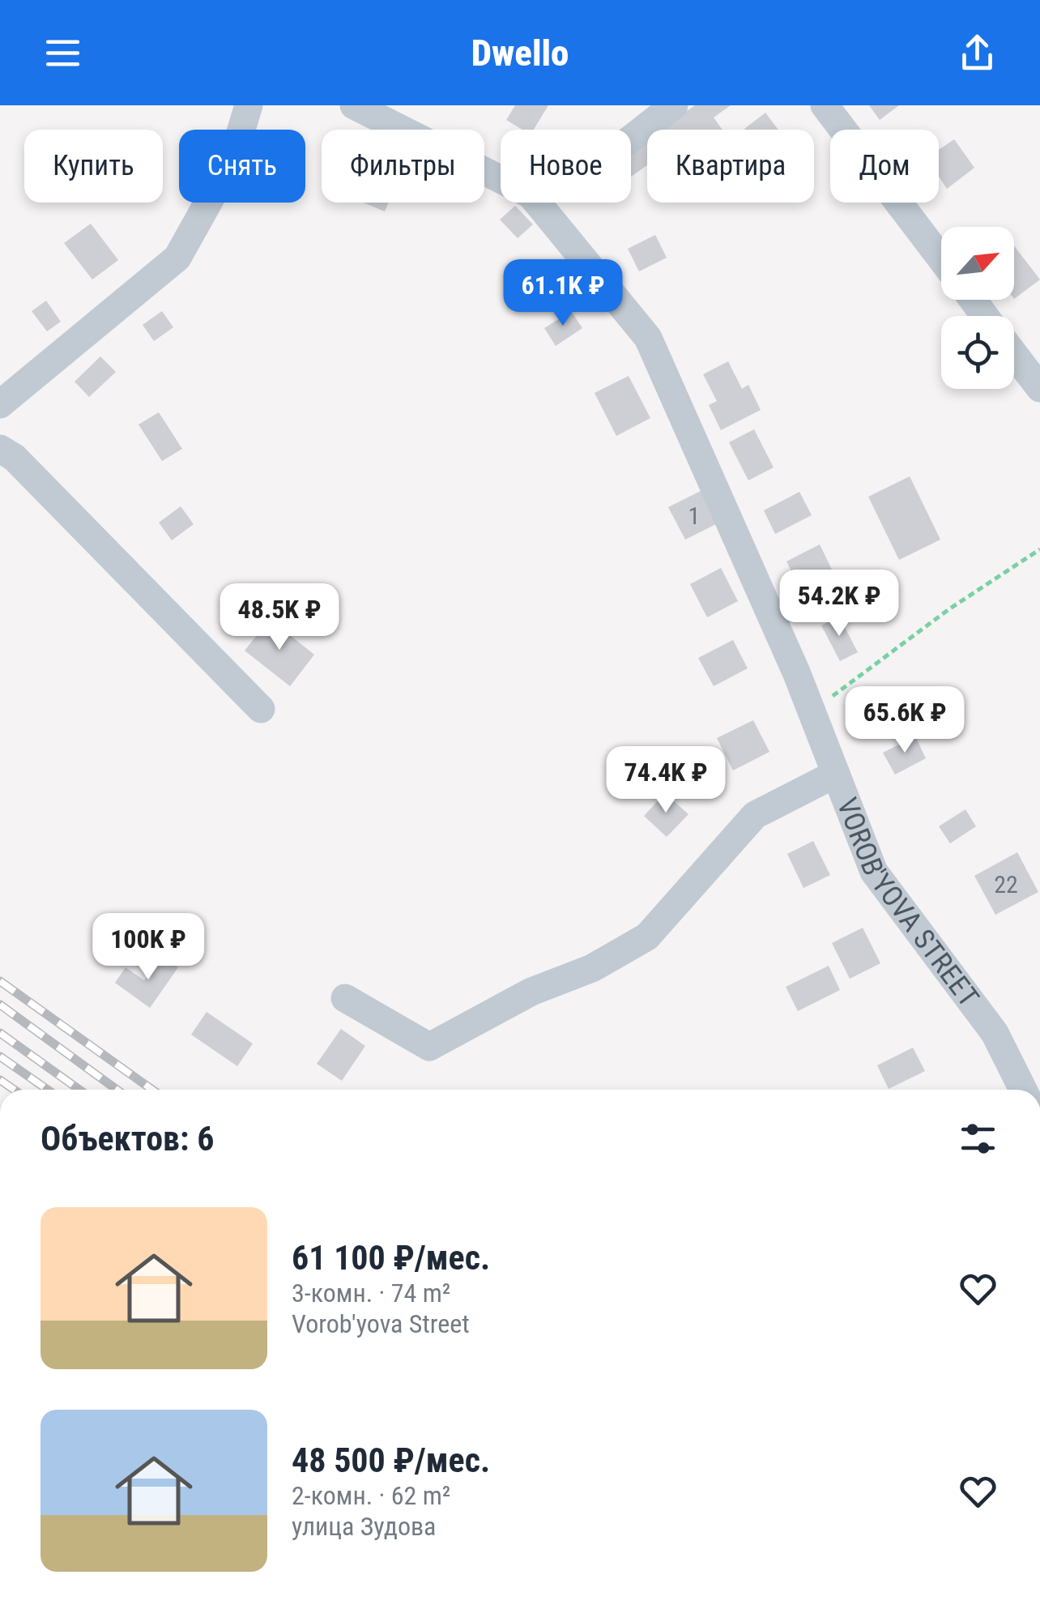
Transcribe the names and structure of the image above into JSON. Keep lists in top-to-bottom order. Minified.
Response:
{"streets":{"street":["VOROB'YOVA STREET"]},"house_numbers":["1","22"],"north":"top right","page":{"header":"Dwello","chip":["Купить","Снять","Фильтры","Новое","Квартира","Дом"],"price":["61.1K ₽","54.2K ₽","48.5K ₽","65.6K ₽","74.4K ₽","100K ₽"],"heading":"Объектов: 6","list":[{"name":"61 100 ₽/мес.","note":"3-комн. · 74 m² · Vorob'yova Street"},{"name":"48 500 ₽/мес.","note":"2-комн. · 62 m² · улица Зудова"}]}}
